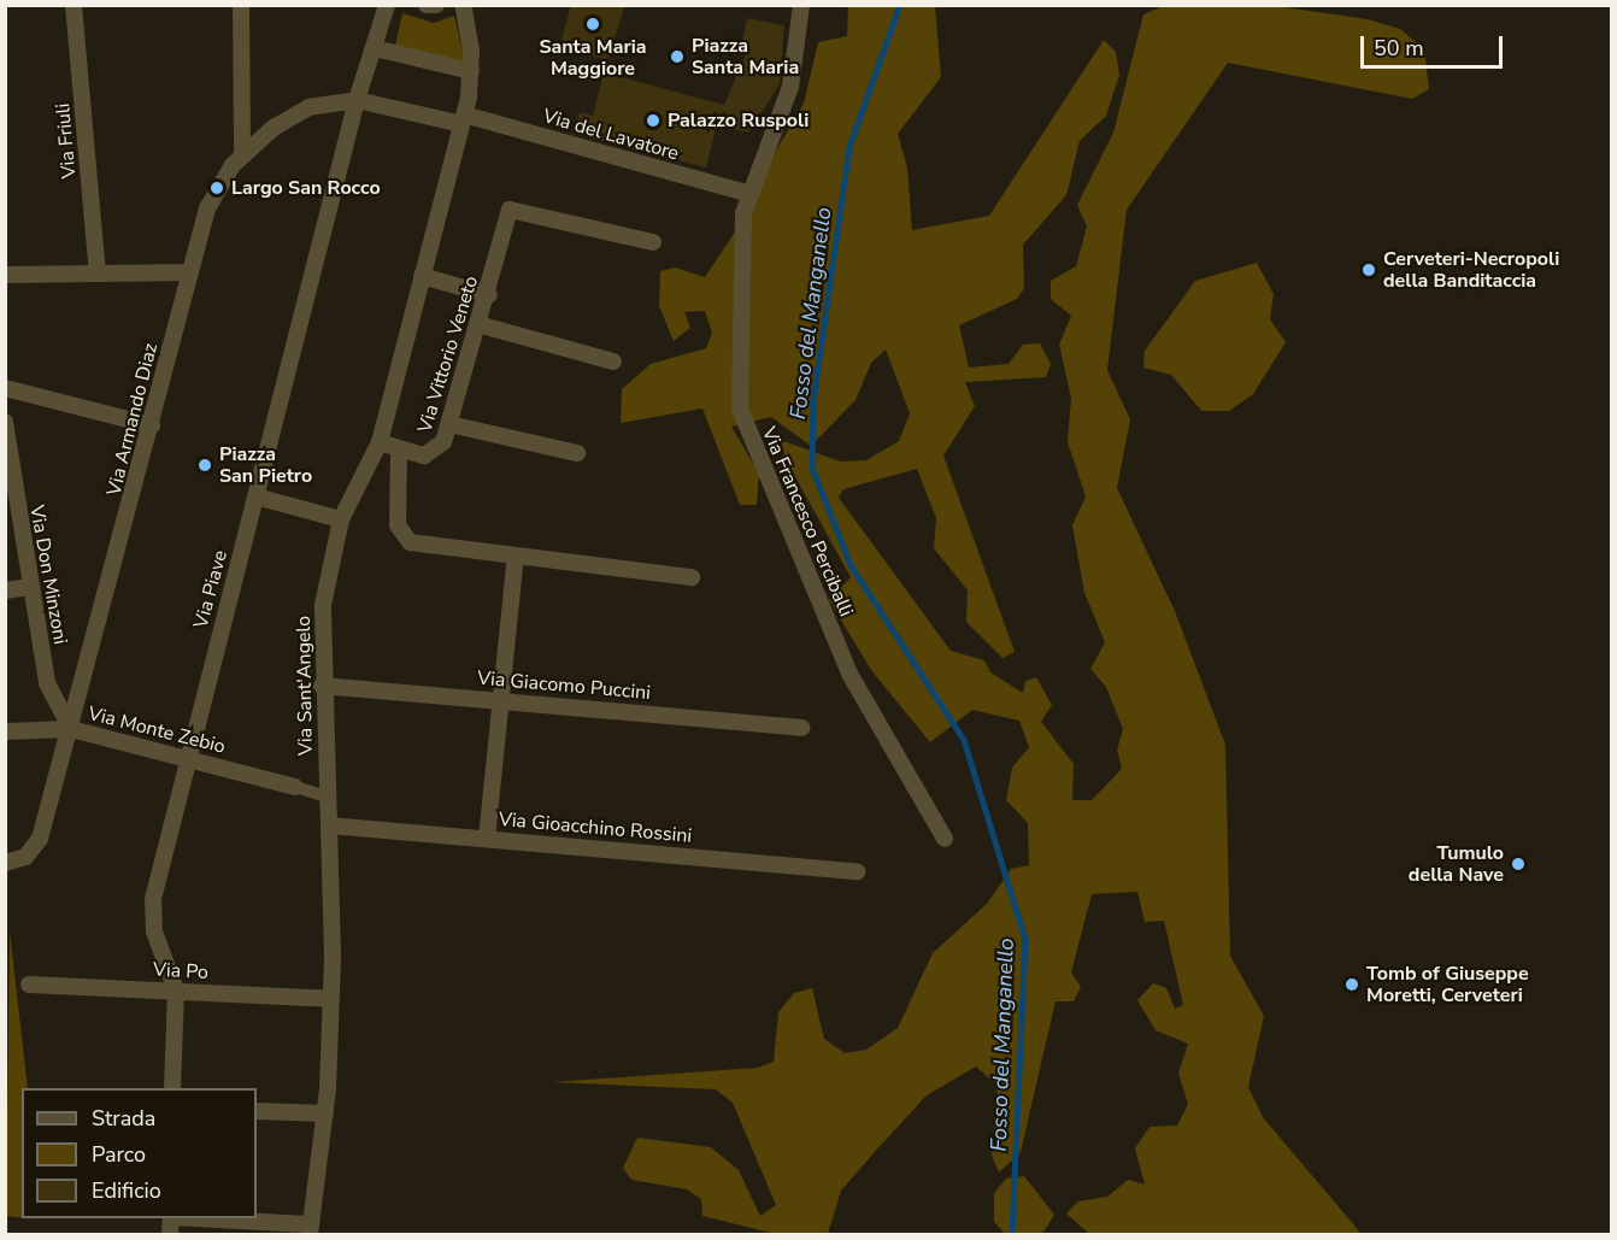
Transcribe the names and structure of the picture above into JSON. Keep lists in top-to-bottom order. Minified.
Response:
{"streets":{"street":["Via del Lavatore","Via Friuli","Via Vittorio Veneto","Via Armando Diaz","Via Francesco Perciballi","Via Don Minzoni","Via Piave","Via Sant'Angelo","Via Giacomo Puccini","Via Monte Zebio","Via Gioacchino Rossini","Via Po"]},"crossings":[["Via del Lavatore","Via Armando Diaz"],["Via del Lavatore","Via Francesco Perciballi"],["Via del Lavatore","Via Piave"],["Via del Lavatore","Via Sant'Angelo"],["Via Vittorio Veneto","Via Sant'Angelo"],["Via Armando Diaz","Via Don Minzoni"],["Via Armando Diaz","Via Piave"],["Via Armando Diaz","Via Monte Zebio"],["Via Don Minzoni","Via Monte Zebio"],["Via Piave","Via Monte Zebio"],["Via Piave","Via Po"],["Via Sant'Angelo","Via Giacomo Puccini"],["Via Sant'Angelo","Via Gioacchino Rossini"],["Via Sant'Angelo","Via Po"]],"water":["Fosso del Manganello"],"places":["Santa Maria Maggiore","Piazza Santa Maria","Palazzo Ruspoli","Largo San Rocco","Cerveteri-Necropoli della Banditaccia","Piazza San Pietro","Tumulo della Nave","Tomb of Giuseppe Moretti, Cerveteri"],"legend":["Strada","Parco","Edificio"],"scale_bar":"50 m"}
